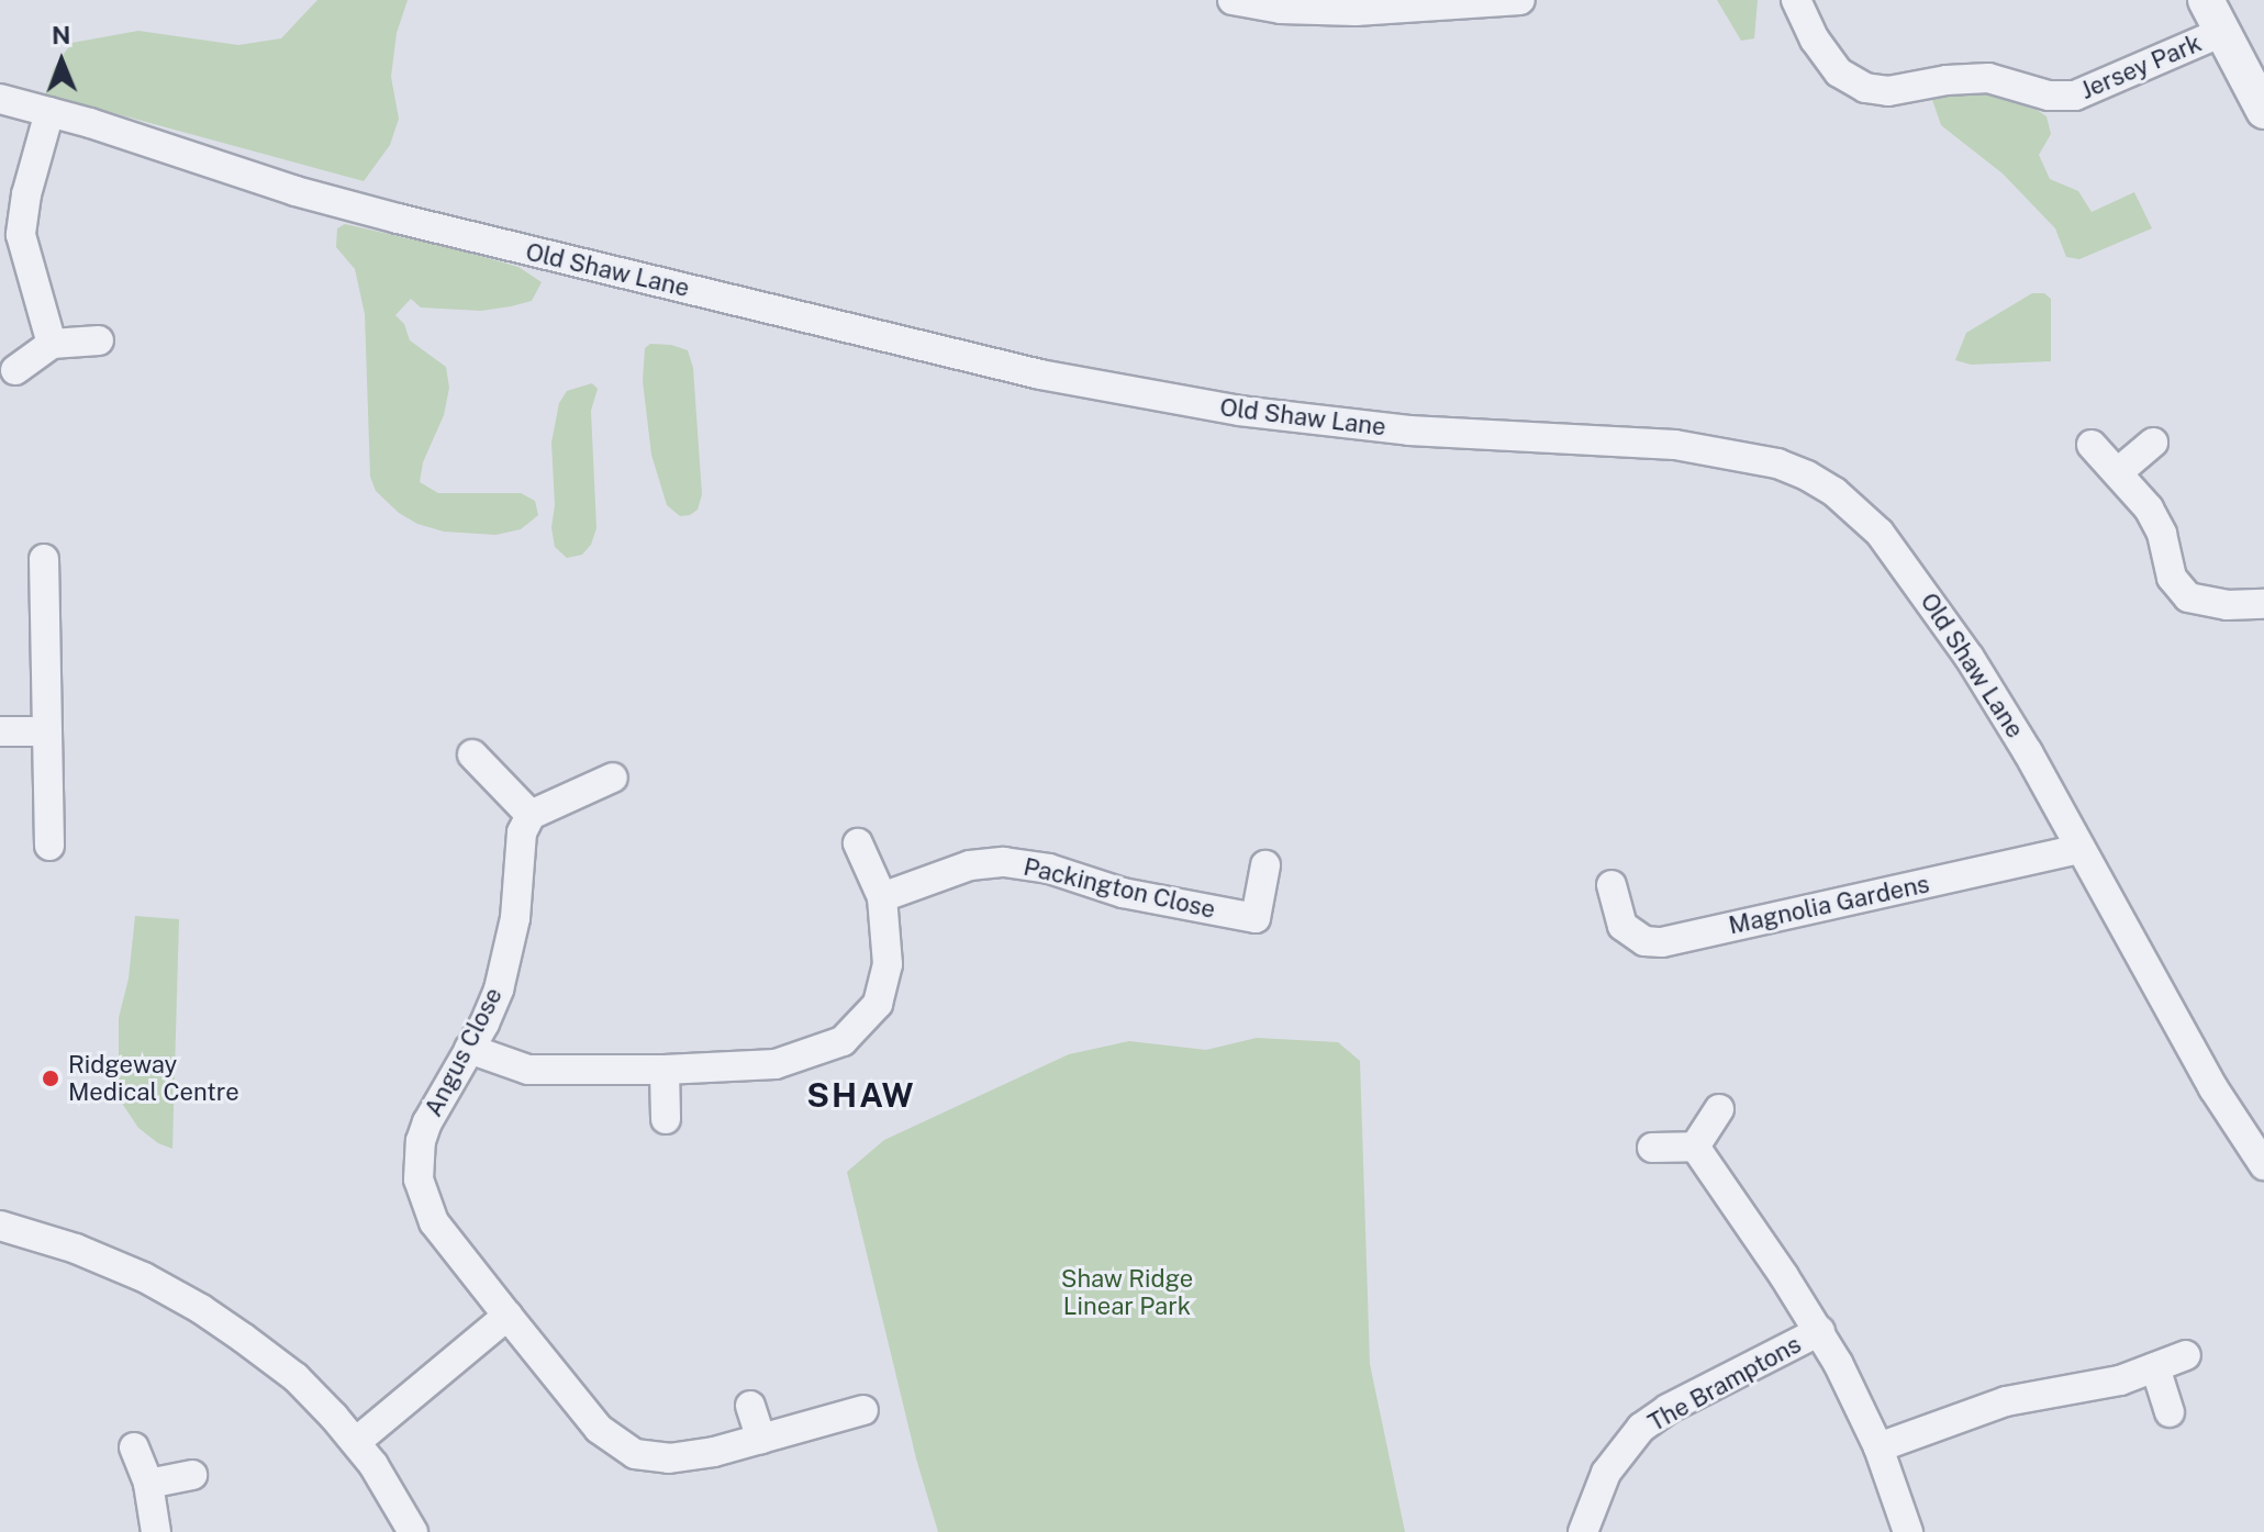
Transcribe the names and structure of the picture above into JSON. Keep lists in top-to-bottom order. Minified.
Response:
{"streets":{"street":["Jersey Park","Old Shaw Lane","Packington Close","Magnolia Gardens","Angus Close","The Bramptons"]},"crossings":[["Old Shaw Lane","Magnolia Gardens"]],"districts":["SHAW"],"parks":["Shaw Ridge Linear Park"],"places":["Ridgeway Medical Centre"],"north":"top"}
